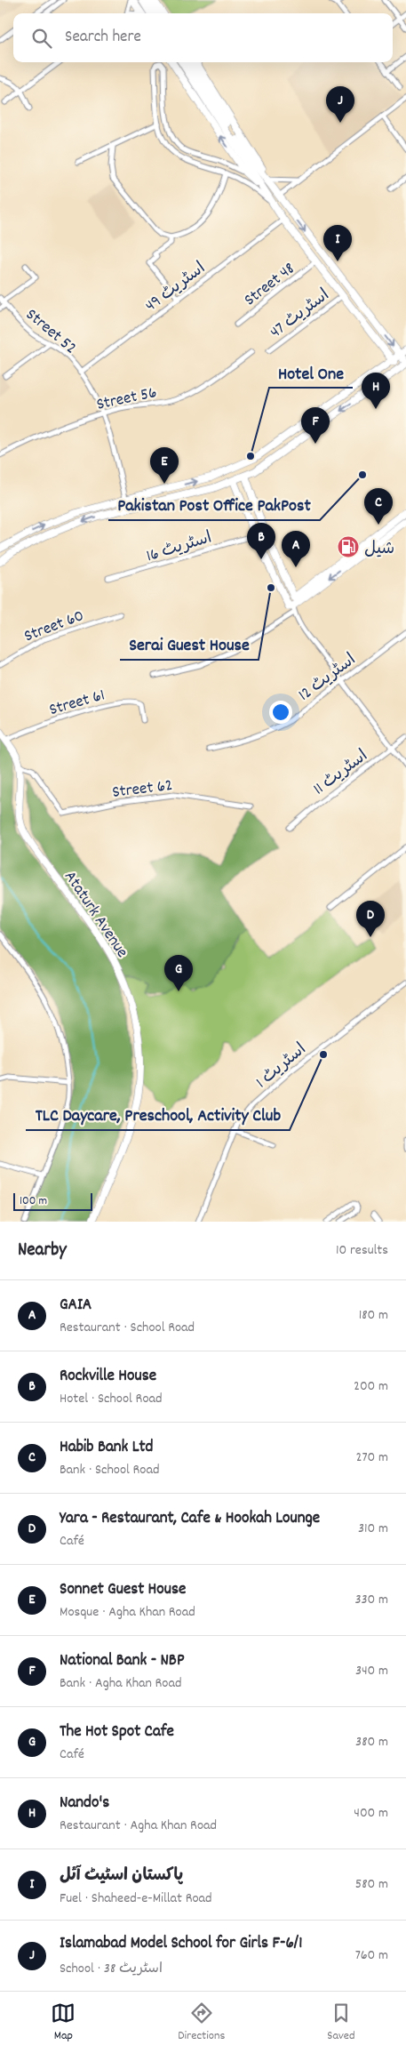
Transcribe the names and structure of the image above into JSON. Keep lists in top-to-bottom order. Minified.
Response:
{"streets":{"street":["Street 48","اسٹریٹ 49","اسٹریٹ 47","Street 52","Street 56","اسٹریٹ 16","Street 60","اسٹریٹ 12","Street 61","اسٹریٹ 11","Street 62","Ataturk Avenue","اسٹریٹ 1"]},"crossings":[["اسٹریٹ 49","Street 52"],["Street 52","Street 56"],["Street 61","Ataturk Avenue"],["Street 62","Ataturk Avenue"]],"places":{"other":["Hotel One","Pakistan Post Office PakPost","Serai Guest House","TLC Daycare, Preschool, Activity Club"],"fuel station":["شیل"]},"scale_bar":"100 m","page":{"search":"Search here","pins":["J","I","H","F","E","C","B","A","D","G"],"scale":"100 m","heading":["Nearby","10 results"],"list":[{"mark":"A","name":"GAIA","note":"Restaurant · School Road","value":"180 m"},{"mark":"B","name":"Rockville House","note":"Hotel · School Road","value":"200 m"},{"mark":"C","name":"Habib Bank Ltd","note":"Bank · School Road","value":"270 m"},{"mark":"D","name":"Yara - Restaurant, Cafe & Hookah Lounge","note":"Café","value":"310 m"},{"mark":"E","name":"Sonnet Guest House","note":"Mosque · Agha Khan Road","value":"330 m"},{"mark":"F","name":"National Bank - NBP","note":"Bank · Agha Khan Road","value":"340 m"},{"mark":"G","name":"The Hot Spot Cafe","note":"Café","value":"380 m"},{"mark":"H","name":"Nando's","note":"Restaurant · Agha Khan Road","value":"400 m"},{"mark":"I","name":"پاکستان اسٹیٹ آئل","note":"Fuel · Shaheed-e-Millat Road","value":"580 m"},{"mark":"J","name":"Islamabad Model School for Girls F-6/1","note":"School · اسٹریٹ 38","value":"760 m"}],"nav":["Map","Directions","Saved"]}}
